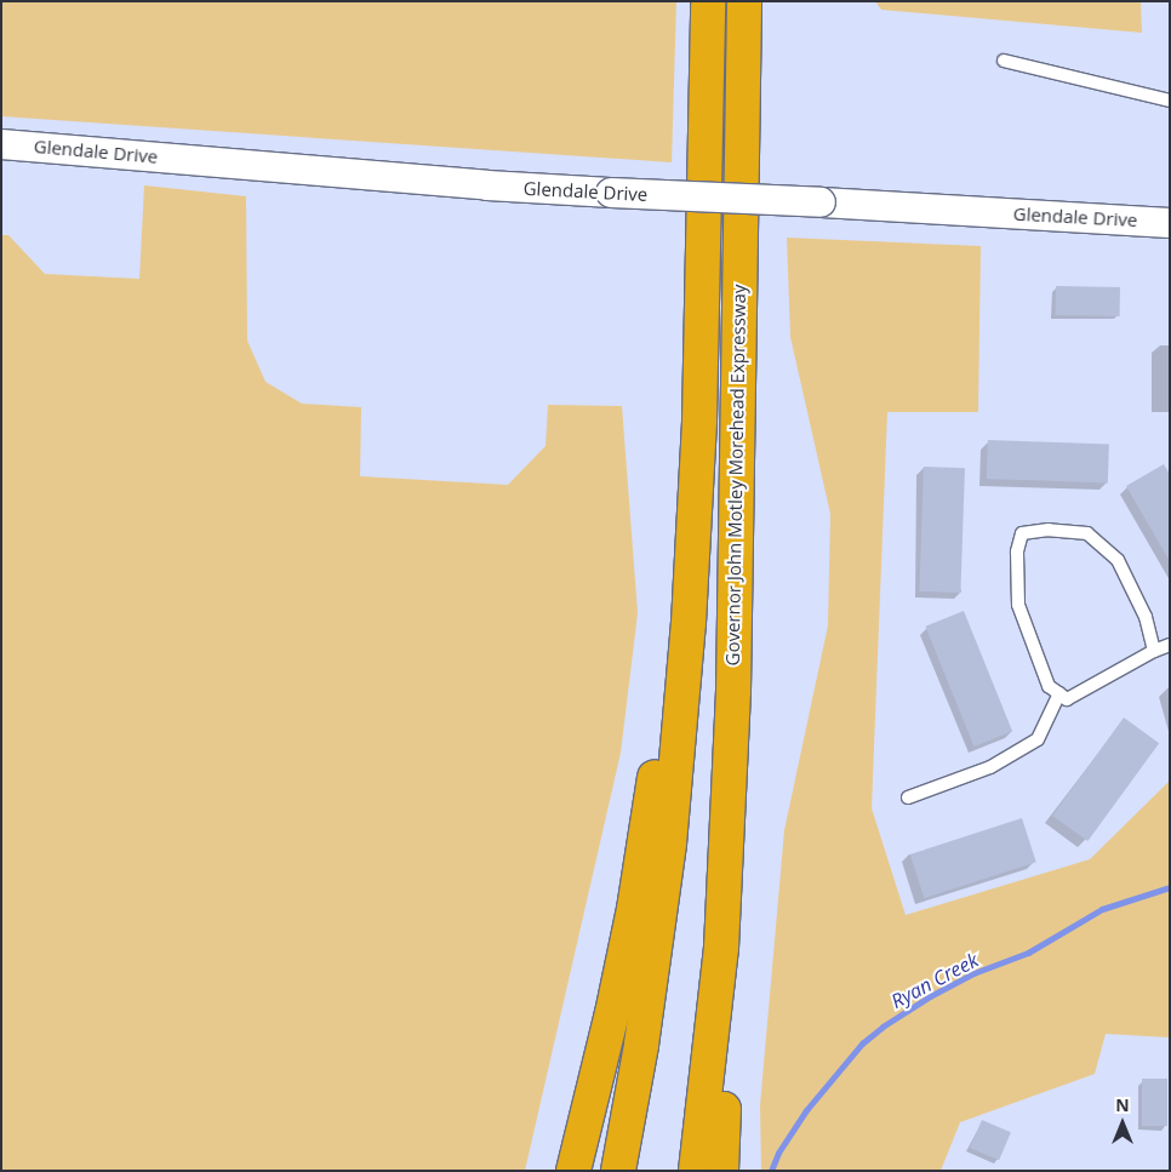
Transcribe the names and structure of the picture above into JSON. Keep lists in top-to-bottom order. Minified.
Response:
{"streets":{"highway":["Governor John Motley Morehead Expressway"],"street":["Glendale Drive"]},"water":["Ryan Creek"],"north":"top"}
